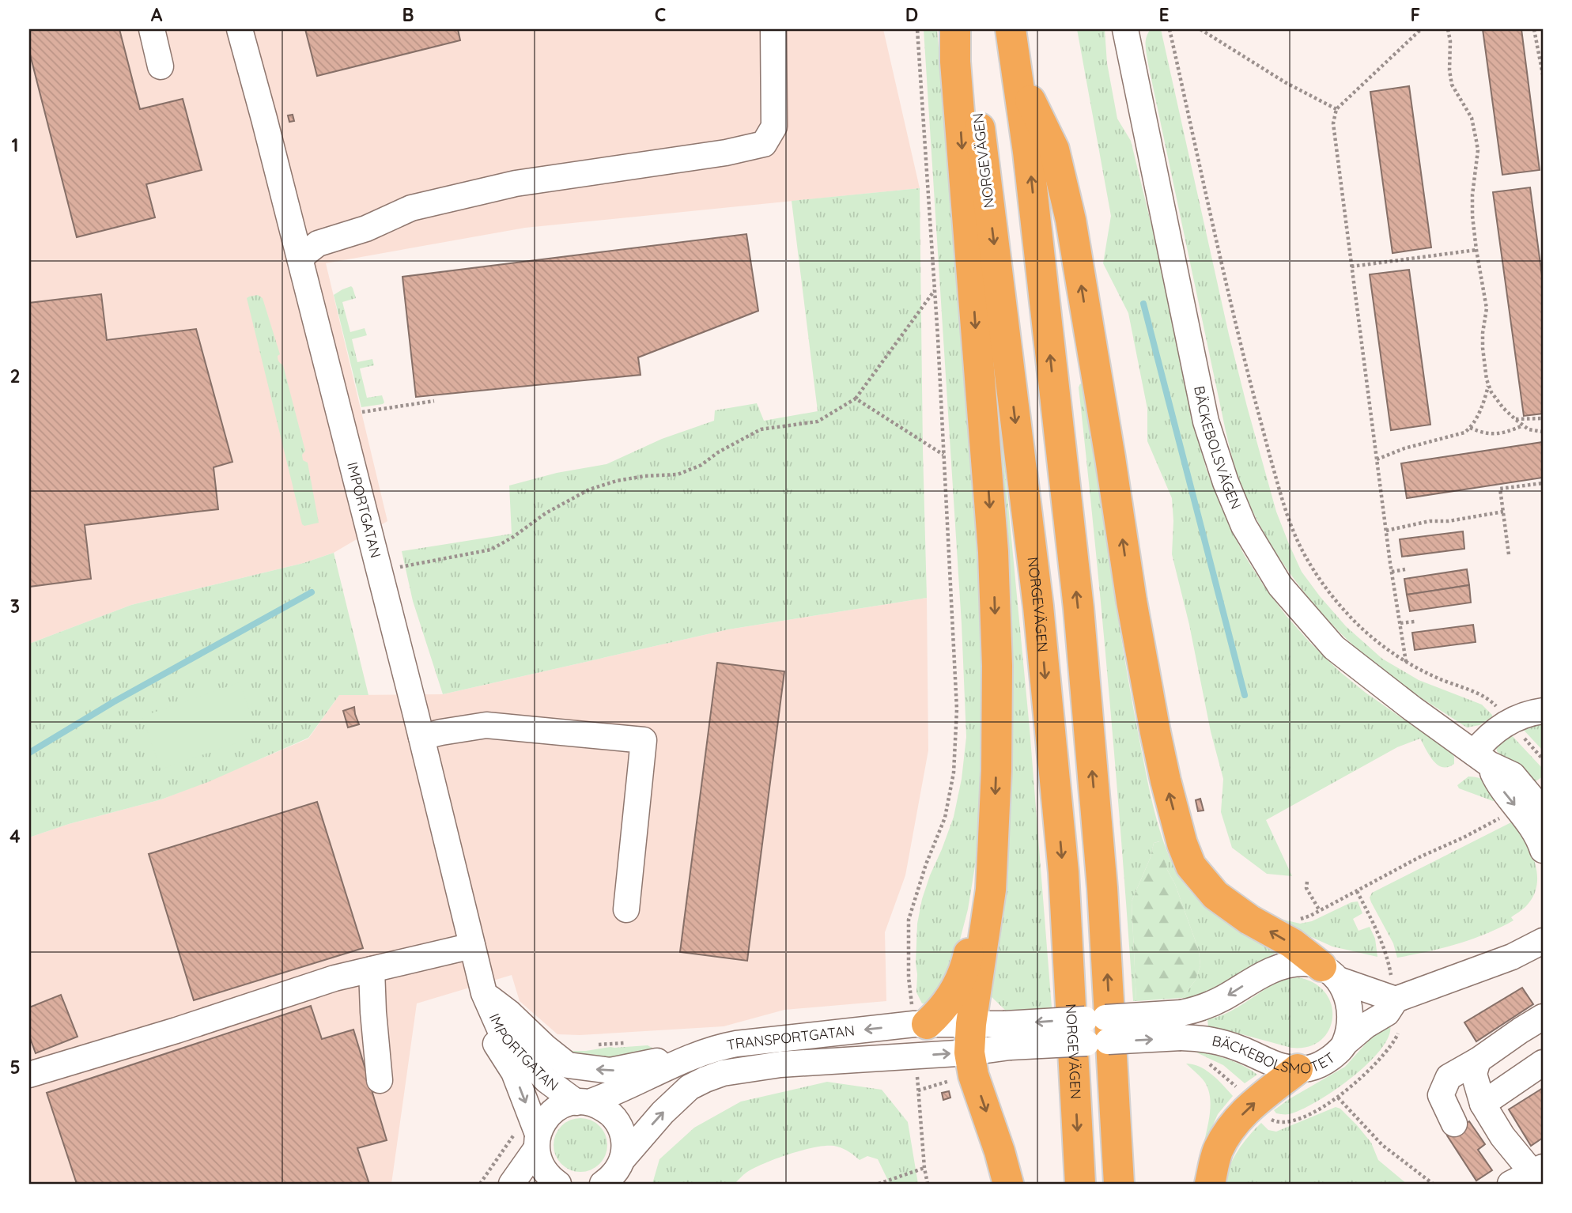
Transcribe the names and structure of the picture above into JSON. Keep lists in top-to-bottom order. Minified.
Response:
{"streets":{"highway":["NORGEVÄGEN"],"street":["BÄCKEBOLSVÄGEN","IMPORTGATAN","TRANSPORTGATAN","BÄCKEBOLSMOTET"]},"crossings":[["IMPORTGATAN","TRANSPORTGATAN"],["TRANSPORTGATAN","BÄCKEBOLSMOTET"]],"grid":{"columns":["A","B","C","D","E","F"],"rows":["1","2","3","4","5"]}}
